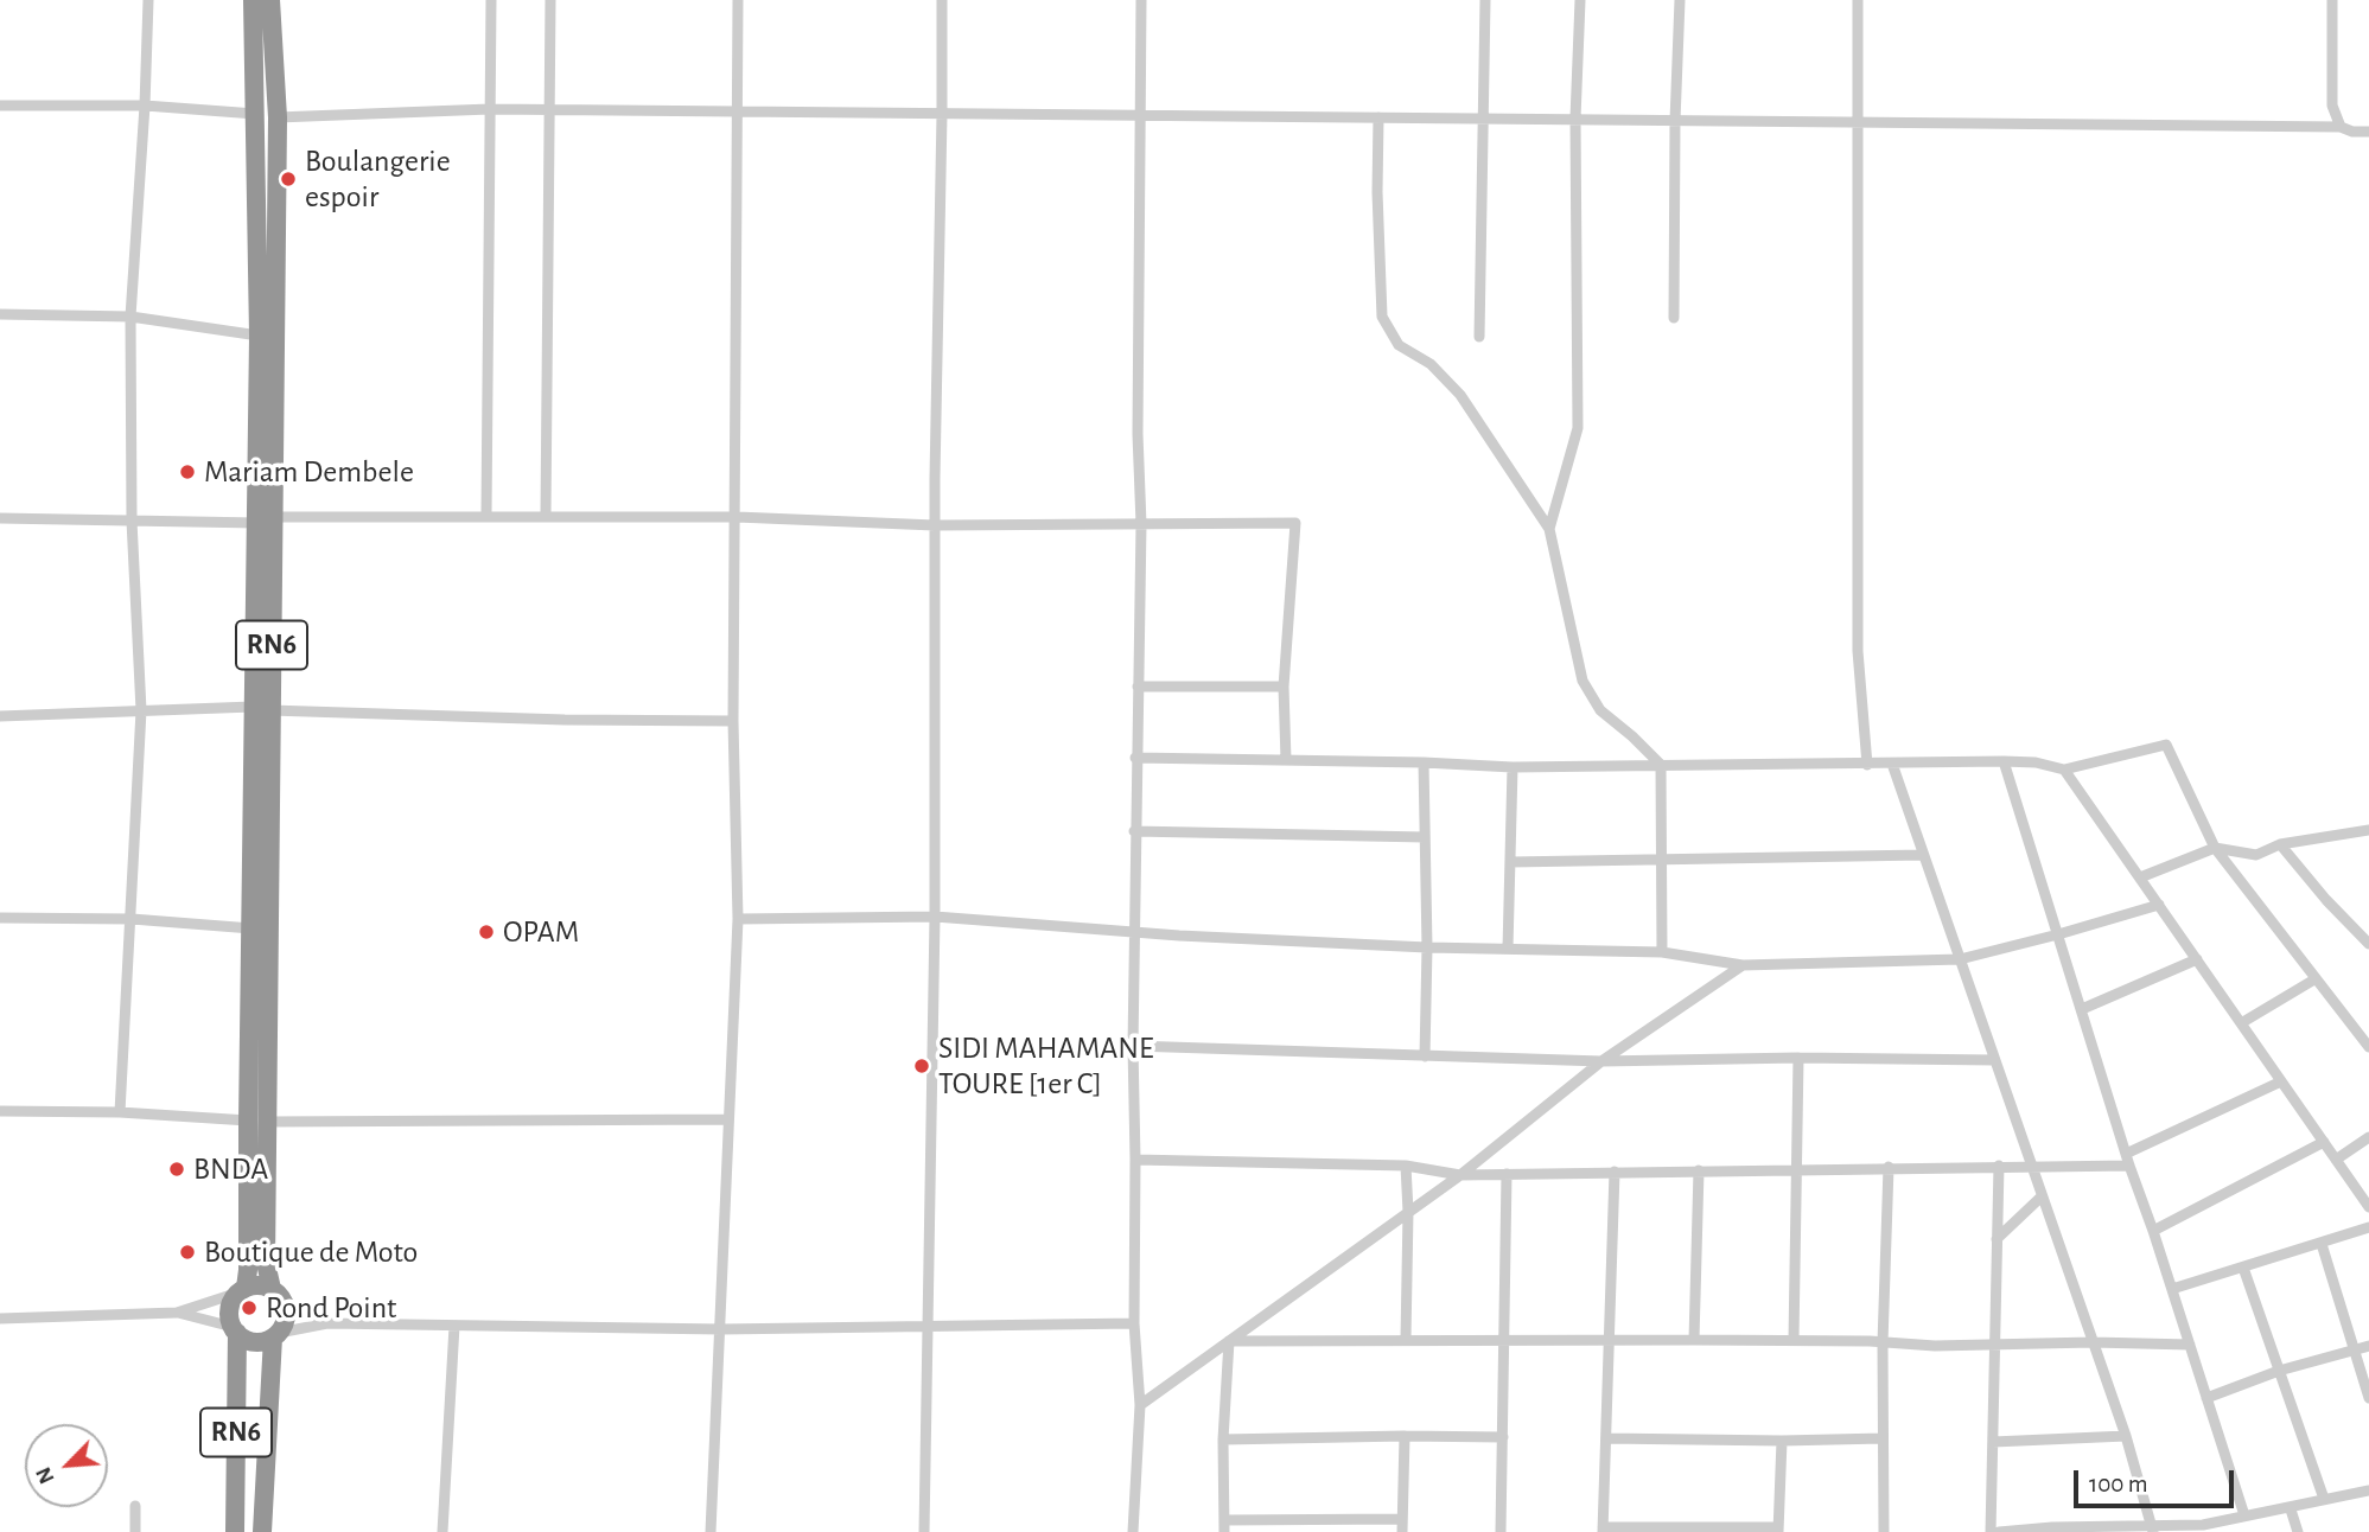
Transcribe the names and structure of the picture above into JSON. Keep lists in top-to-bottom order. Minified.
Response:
{"streets":{"highway":["RN6"]},"places":["Boulangerie espoir","Mariam Dembele","OPAM","SIDI MAHAMANE TOURE [1er C]","BNDA","Boutique de Moto","Rond Point"],"scale_bar":"100 m","north":"bottom left"}
